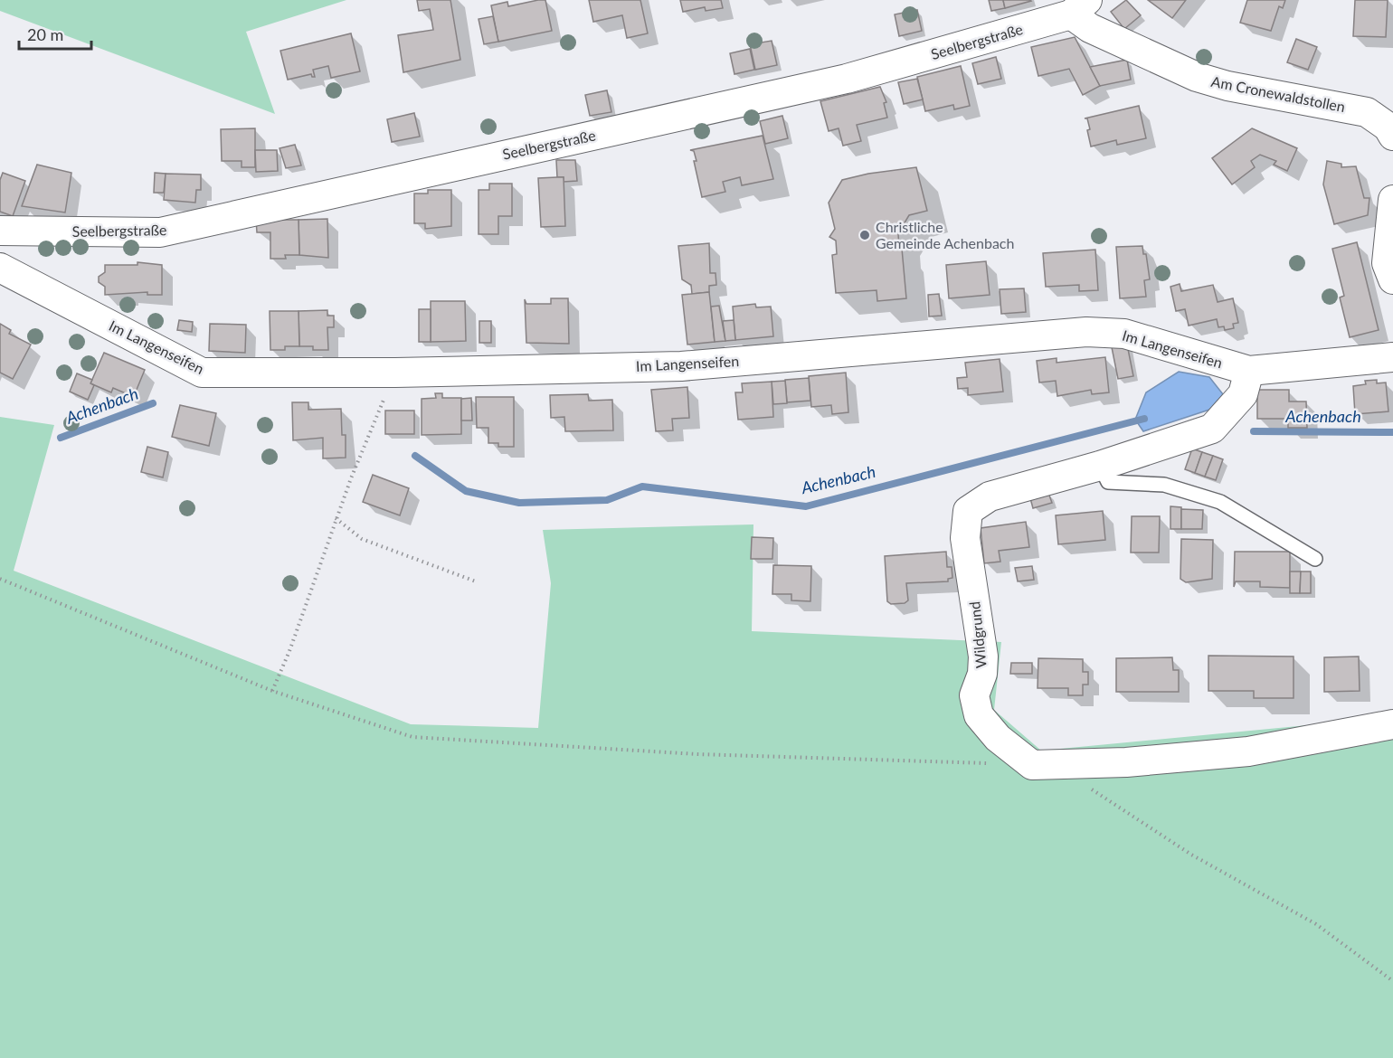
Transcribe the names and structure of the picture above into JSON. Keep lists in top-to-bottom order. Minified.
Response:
{"streets":{"street":["Seelbergstraße","Am Cronewaldstollen","Im Langenseifen","Wildgrund"]},"crossings":[["Seelbergstraße","Am Cronewaldstollen"],["Im Langenseifen","Wildgrund"]],"water":["Achenbach"],"places":["Christliche Gemeinde Achenbach"],"scale_bar":"20 m"}
